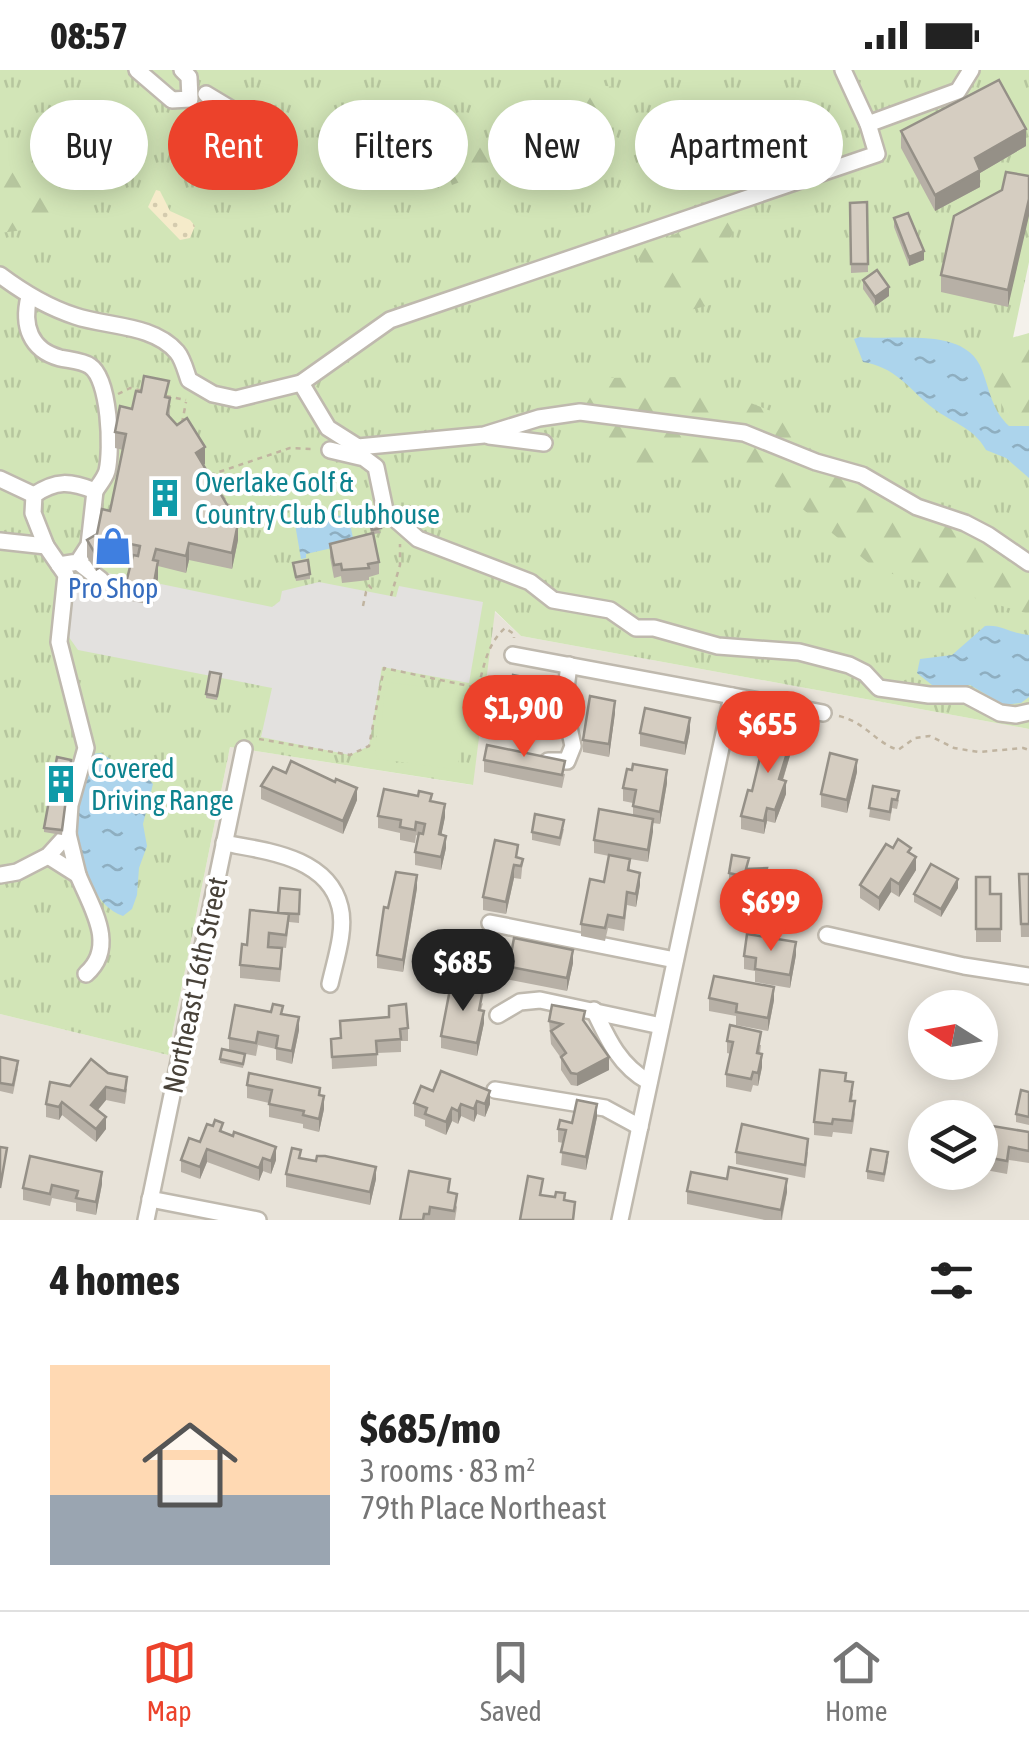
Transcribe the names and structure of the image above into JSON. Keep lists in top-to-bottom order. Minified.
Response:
{"streets":{"street":["Northeast 16th Street"]},"places":{"building":["Overlake Golf & Country Club Clubhouse","Covered Driving Range"],"shop":["Pro Shop"]},"north":"left","page":{"status":"08:57","chip":["Buy","Rent","Filters","New","Apartment"],"price":["$1,900","$655","$699","$685"],"heading":"4 homes","list":[{"name":"$685/mo","note":"3 rooms · 83 m² · 79th Place Northeast"}],"tabs":["Map","Saved","Home"]}}
